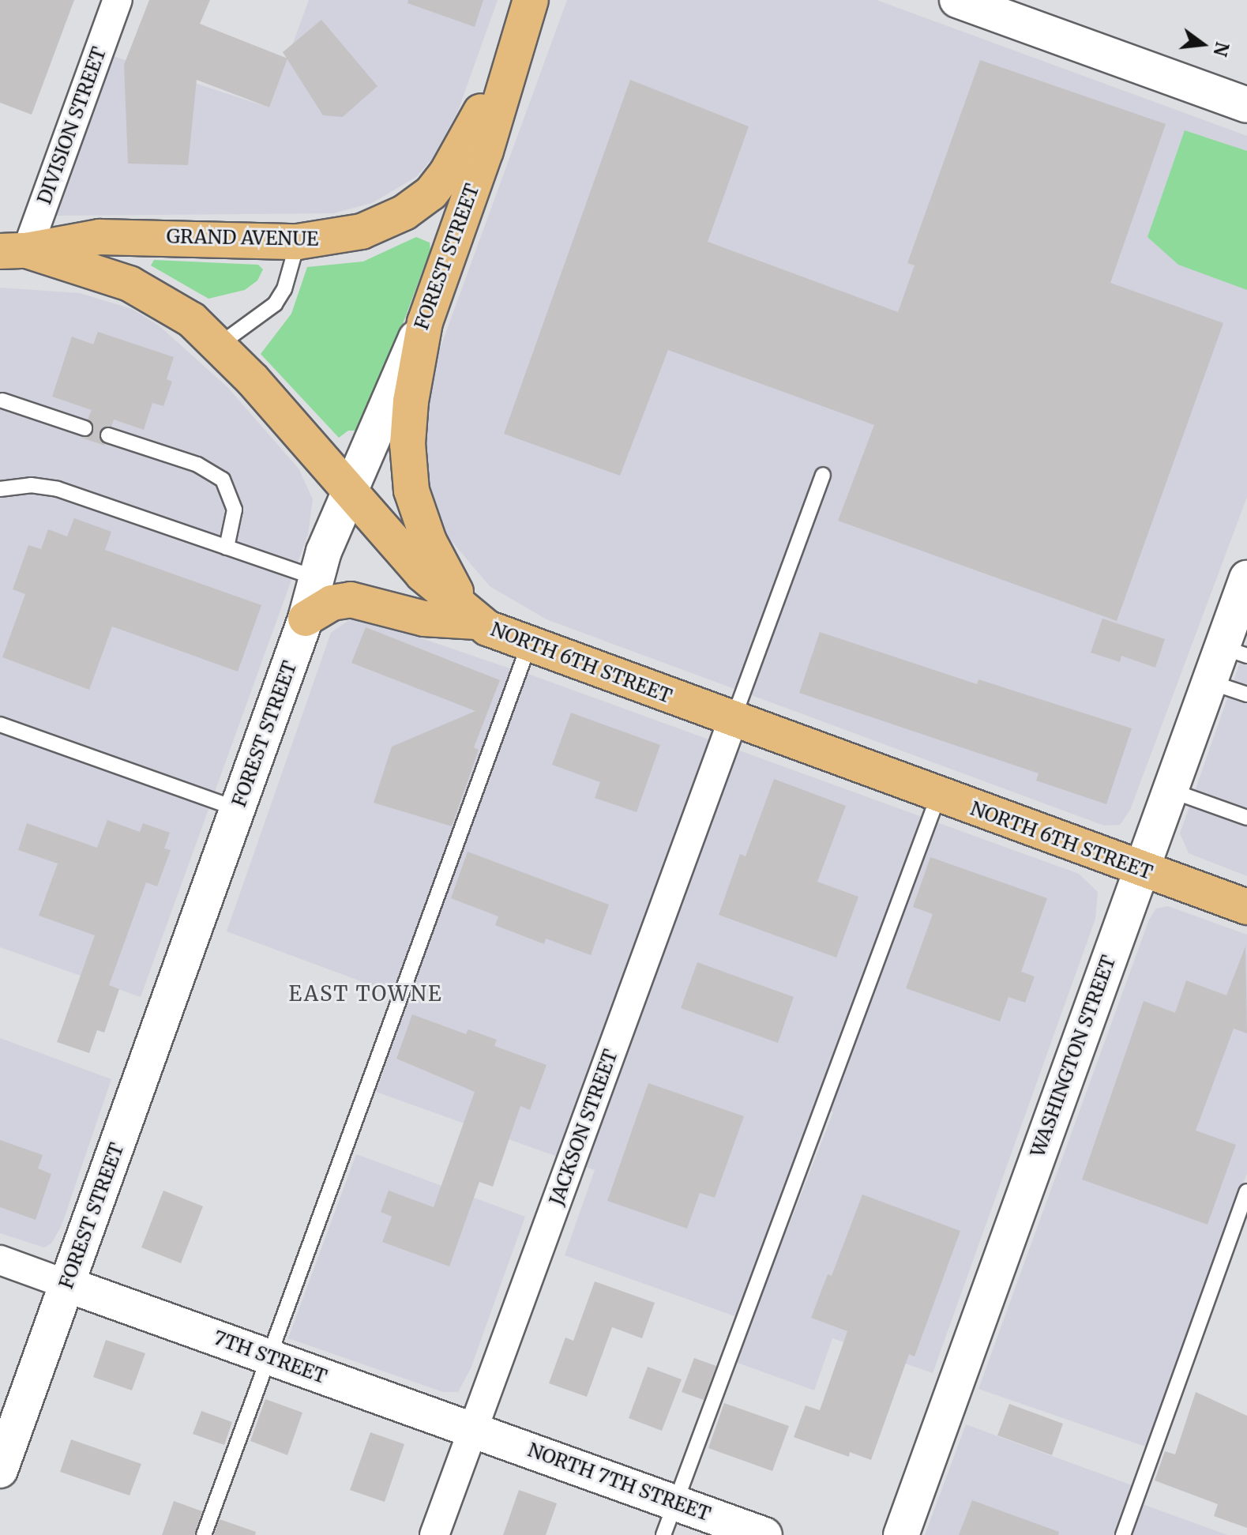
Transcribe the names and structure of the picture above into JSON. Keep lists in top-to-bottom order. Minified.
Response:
{"streets":{"main road":["GRAND AVENUE","FOREST STREET","NORTH 6TH STREET"],"street":["DIVISION STREET","WASHINGTON STREET","JACKSON STREET","7TH STREET","NORTH 7TH STREET"]},"crossings":[["DIVISION STREET","GRAND AVENUE"],["DIVISION STREET","NORTH 6TH STREET"],["GRAND AVENUE","FOREST STREET"],["GRAND AVENUE","NORTH 6TH STREET"],["FOREST STREET","NORTH 6TH STREET"],["FOREST STREET","7TH STREET"],["NORTH 6TH STREET","WASHINGTON STREET"],["NORTH 6TH STREET","JACKSON STREET"],["JACKSON STREET","7TH STREET"],["JACKSON STREET","NORTH 7TH STREET"],["7TH STREET","NORTH 7TH STREET"]],"districts":["EAST TOWNE"],"north":"right"}
